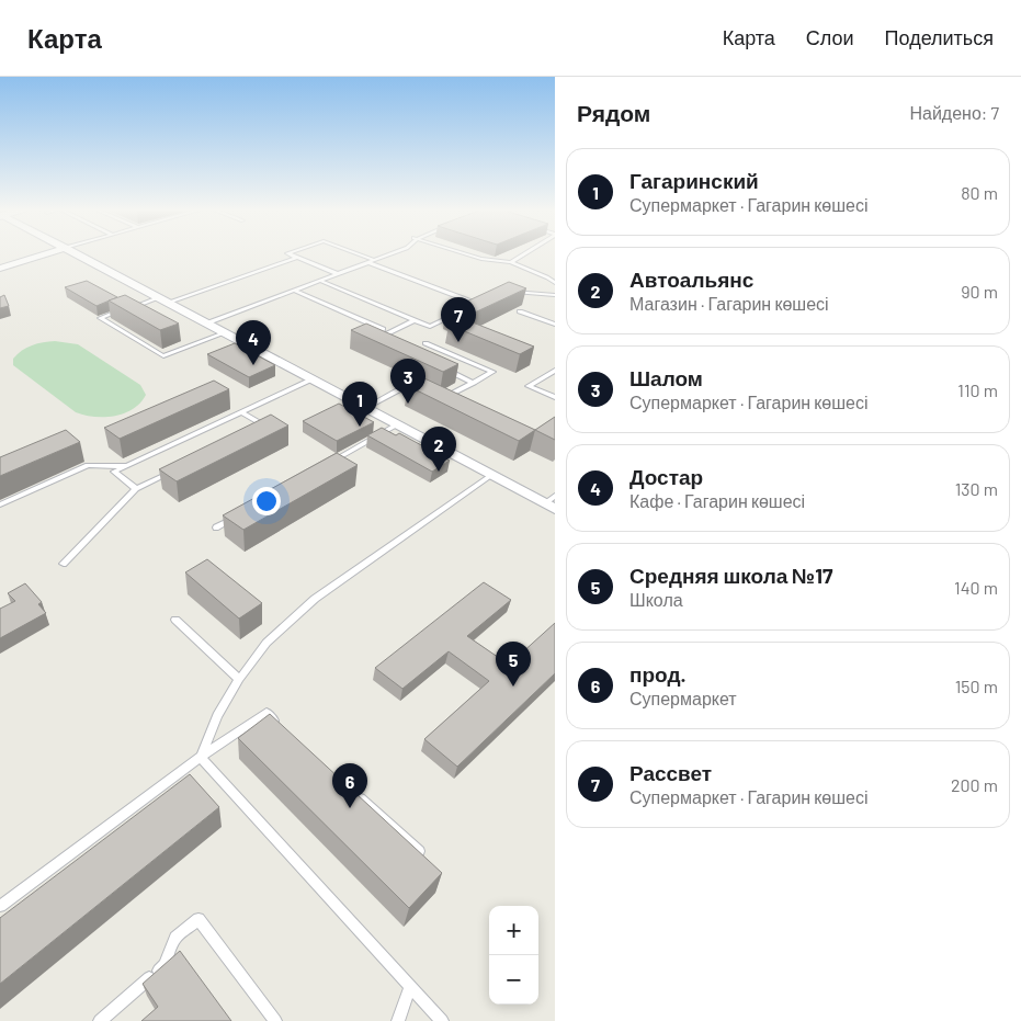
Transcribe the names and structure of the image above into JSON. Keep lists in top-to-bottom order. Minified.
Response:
{"page":{"header":"Карта","nav":["Карта","Слои","Поделиться"],"heading":["Рядом","Найдено: 7"],"list":[{"mark":"1","name":"Гагаринский","note":"Супермаркет · Гагарин көшесі","value":"80 m"},{"mark":"2","name":"Автоальянс","note":"Магазин · Гагарин көшесі","value":"90 m"},{"mark":"3","name":"Шалом","note":"Супермаркет · Гагарин көшесі","value":"110 m"},{"mark":"4","name":"Достар","note":"Кафе · Гагарин көшесі","value":"130 m"},{"mark":"5","name":"Средняя школа №17","note":"Школа","value":"140 m"},{"mark":"6","name":"прод.","note":"Супермаркет","value":"150 m"},{"mark":"7","name":"Рассвет","note":"Супермаркет · Гагарин көшесі","value":"200 m"}],"pins":["7","4","3","1","2","5","6"],"map_buttons":["+","−"]}}
